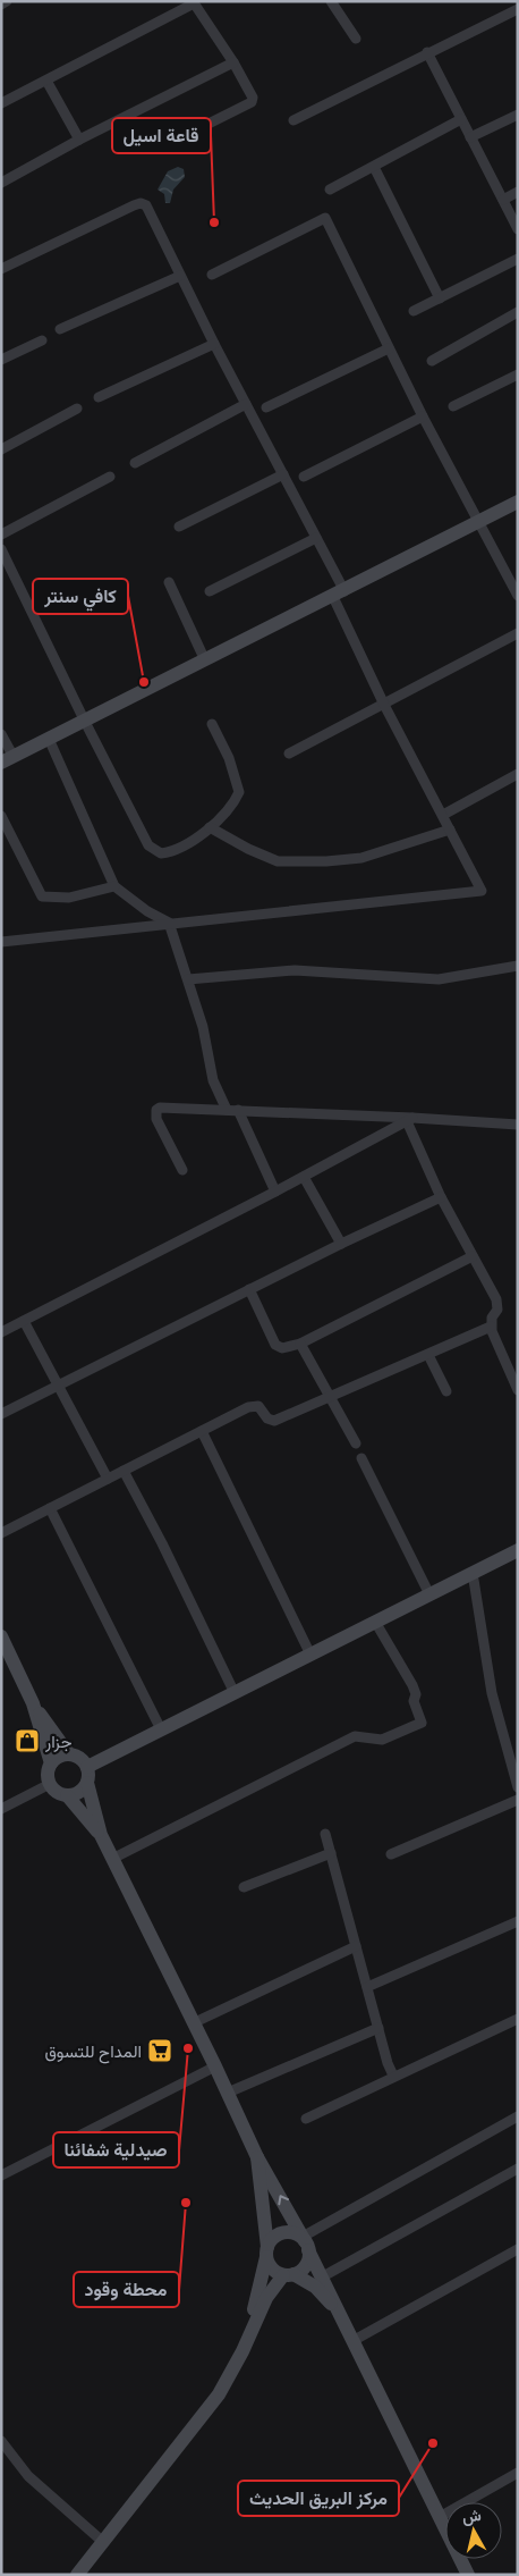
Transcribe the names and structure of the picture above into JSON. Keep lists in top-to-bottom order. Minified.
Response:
{"places":{"other":["قاعة اسيل","كافي سنتر","صيدلية شفائنا","محطة وقود","مركز البريق الحديث"],"shop":["جزار"],"supermarket":["المداح للتسوق"]},"north":"top"}
